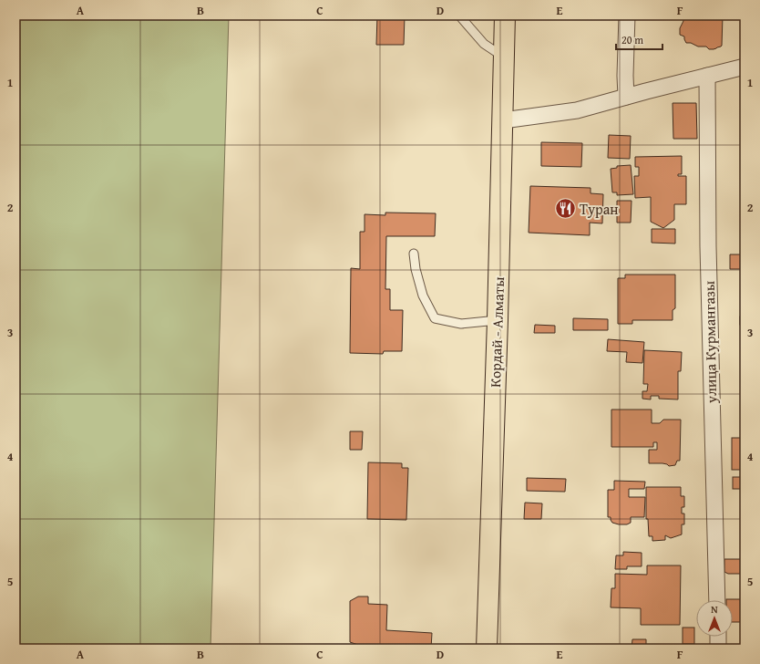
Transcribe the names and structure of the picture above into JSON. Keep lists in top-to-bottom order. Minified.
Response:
{"streets":{"highway":["Кордай - Алматы"],"street":["улица Курмангазы"]},"places":{"restaurant":["Туран"]},"scale_bar":"20 m","north":"top","grid":{"columns":["A","B","C","D","E","F"],"rows":["1","2","3","4","5"]}}
